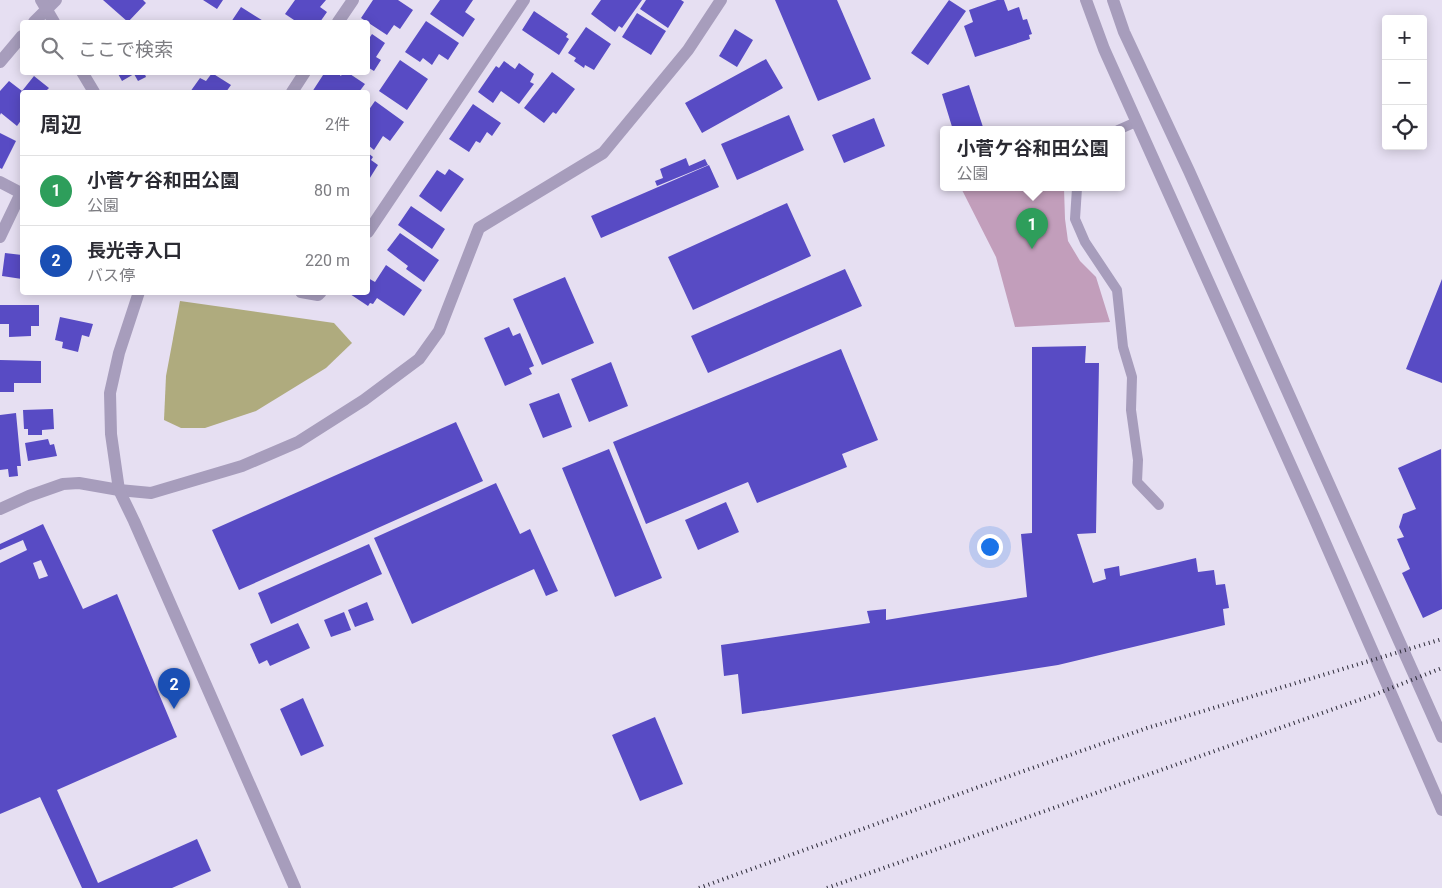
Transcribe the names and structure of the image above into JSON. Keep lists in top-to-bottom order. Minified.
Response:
{"page":{"map_buttons":["+","−"],"search":"ここで検索","heading":["周辺","2件"],"popup":["小菅ケ谷和田公園","公園"],"list":[{"mark":"1","name":"小菅ケ谷和田公園","note":"公園","value":"80 m"},{"mark":"2","name":"長光寺入口","note":"バス停","value":"220 m"}],"pins":["1","2"]}}
